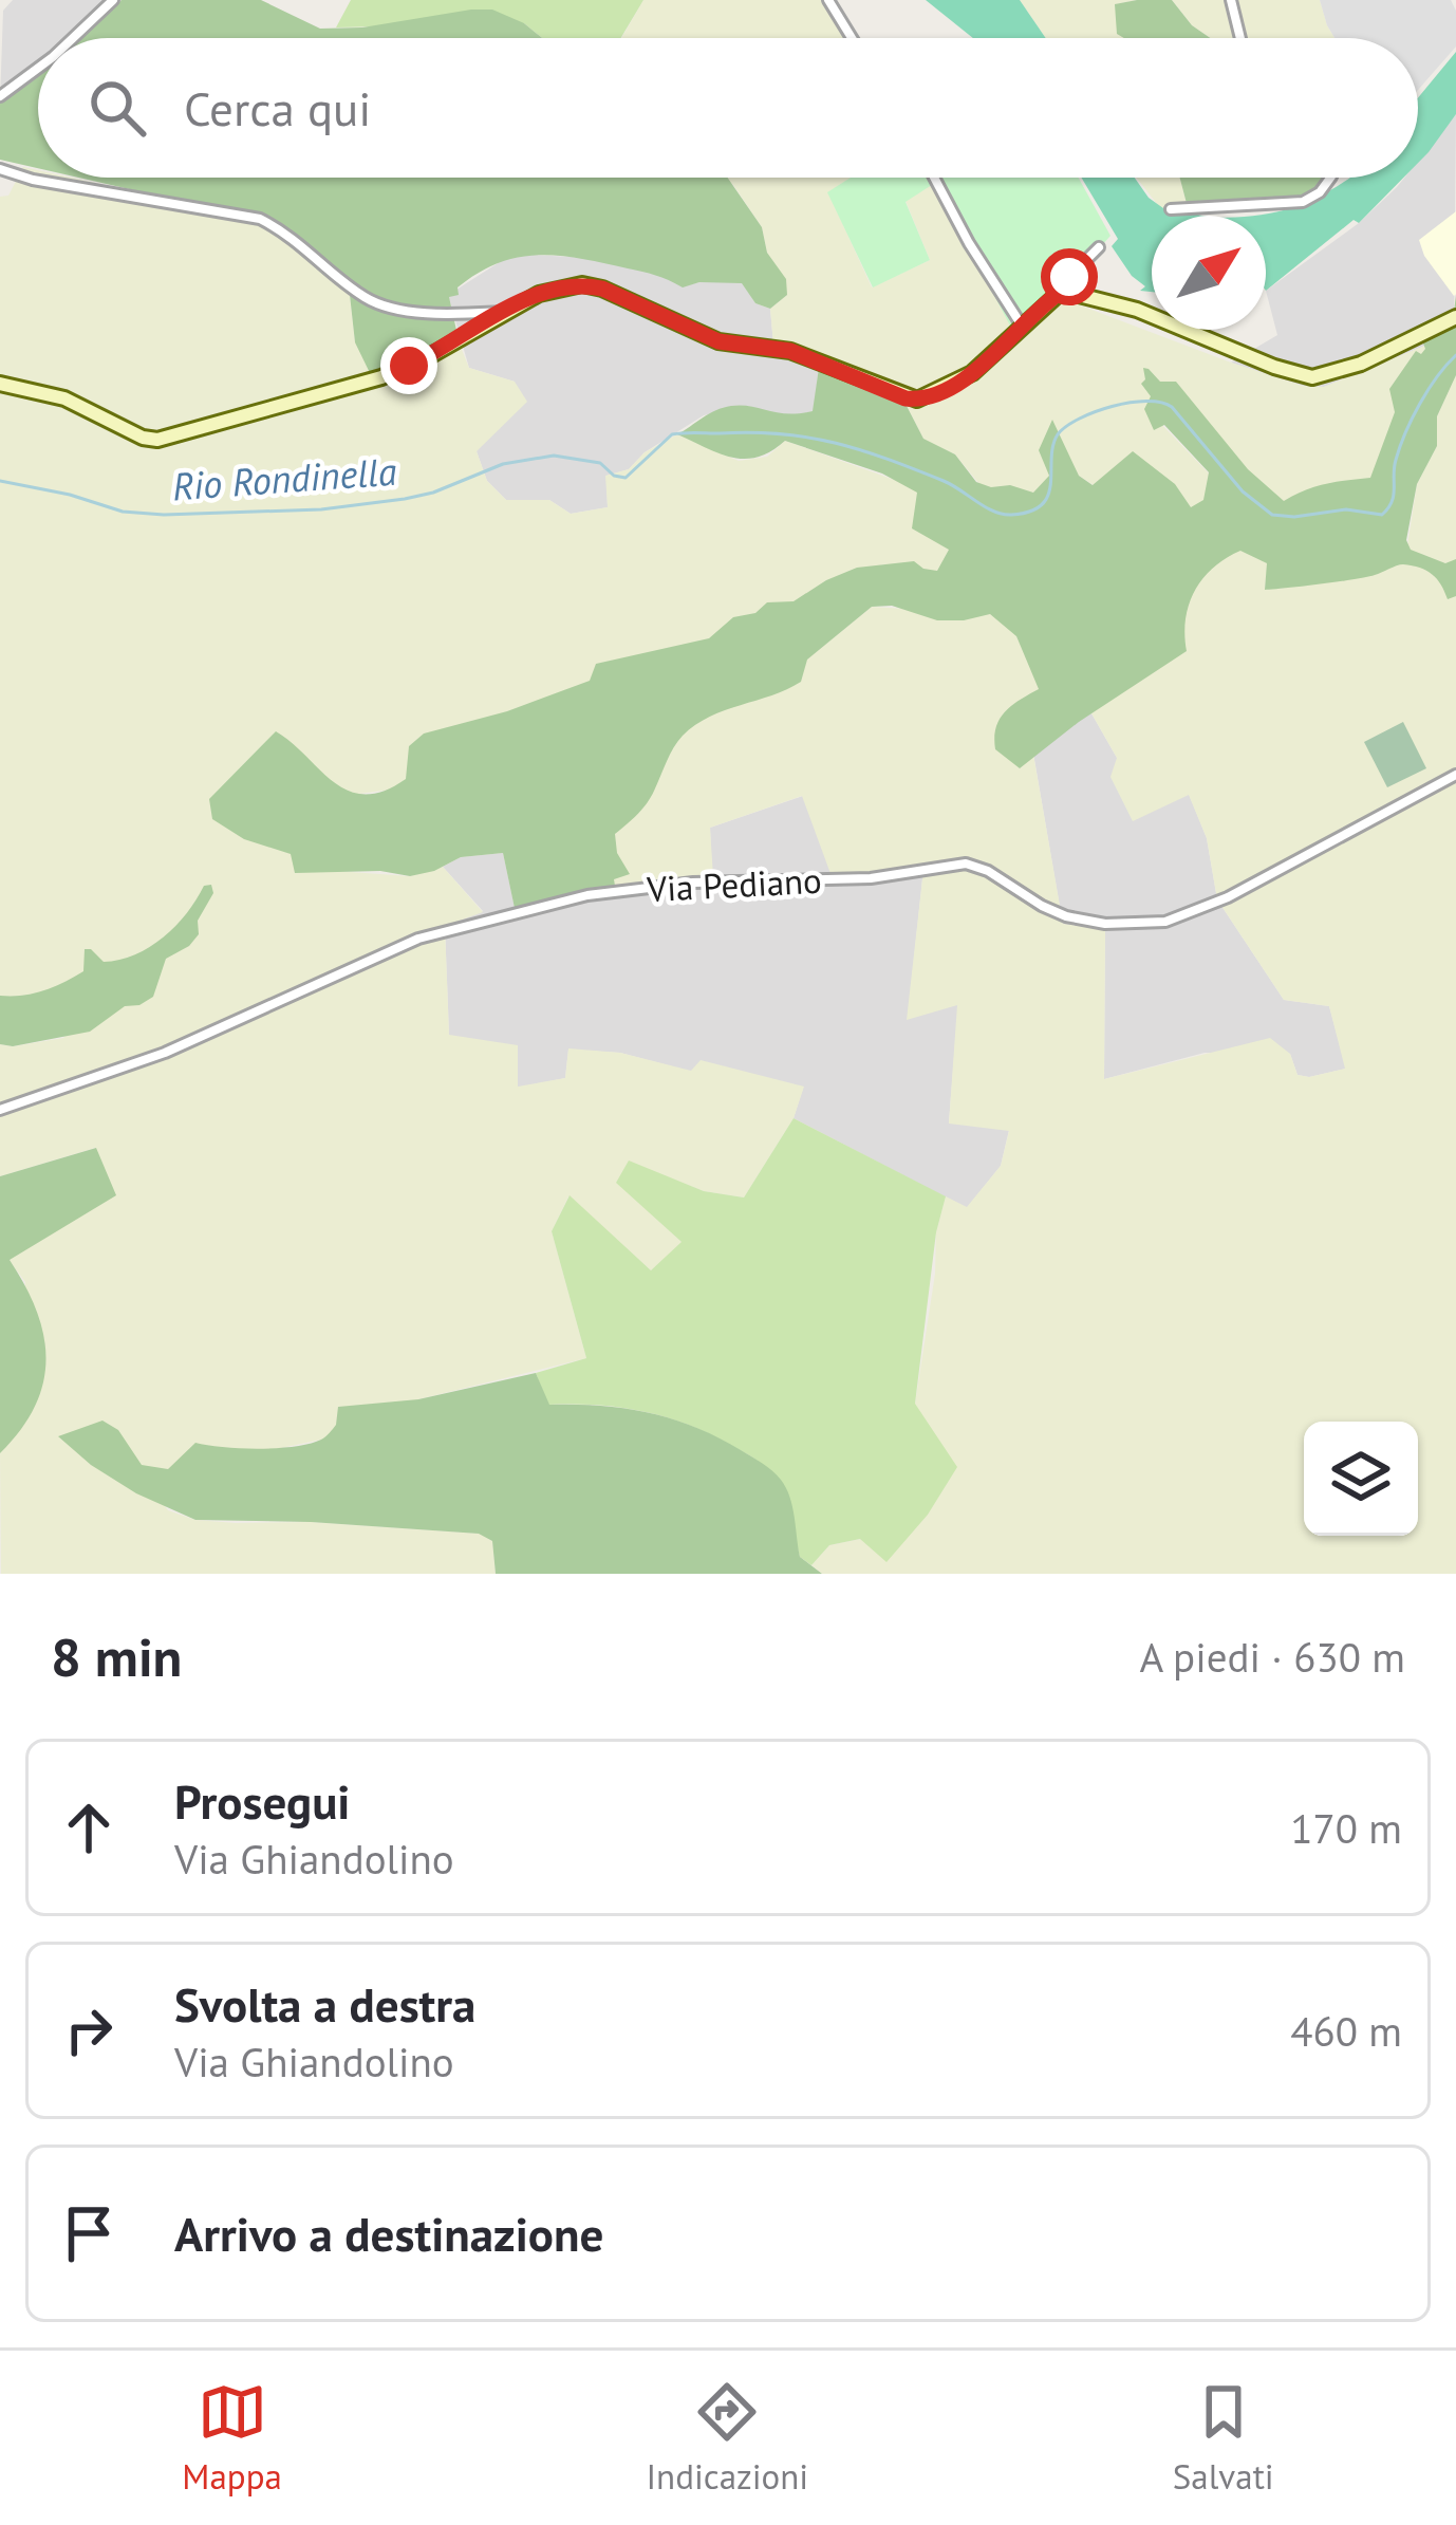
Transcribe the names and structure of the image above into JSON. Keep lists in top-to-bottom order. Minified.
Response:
{"streets":{"street":["Via Pediano"]},"water":["Rio Rondinella"],"north":"top right","page":{"search":"Cerca qui","heading":["8 min","A piedi · 630 m"],"list":[["Prosegui","Via Ghiandolino","170 m"],["Svolta a destra","Via Ghiandolino","460 m"],"Arrivo a destinazione"],"nav":["Mappa","Indicazioni","Salvati"]}}
